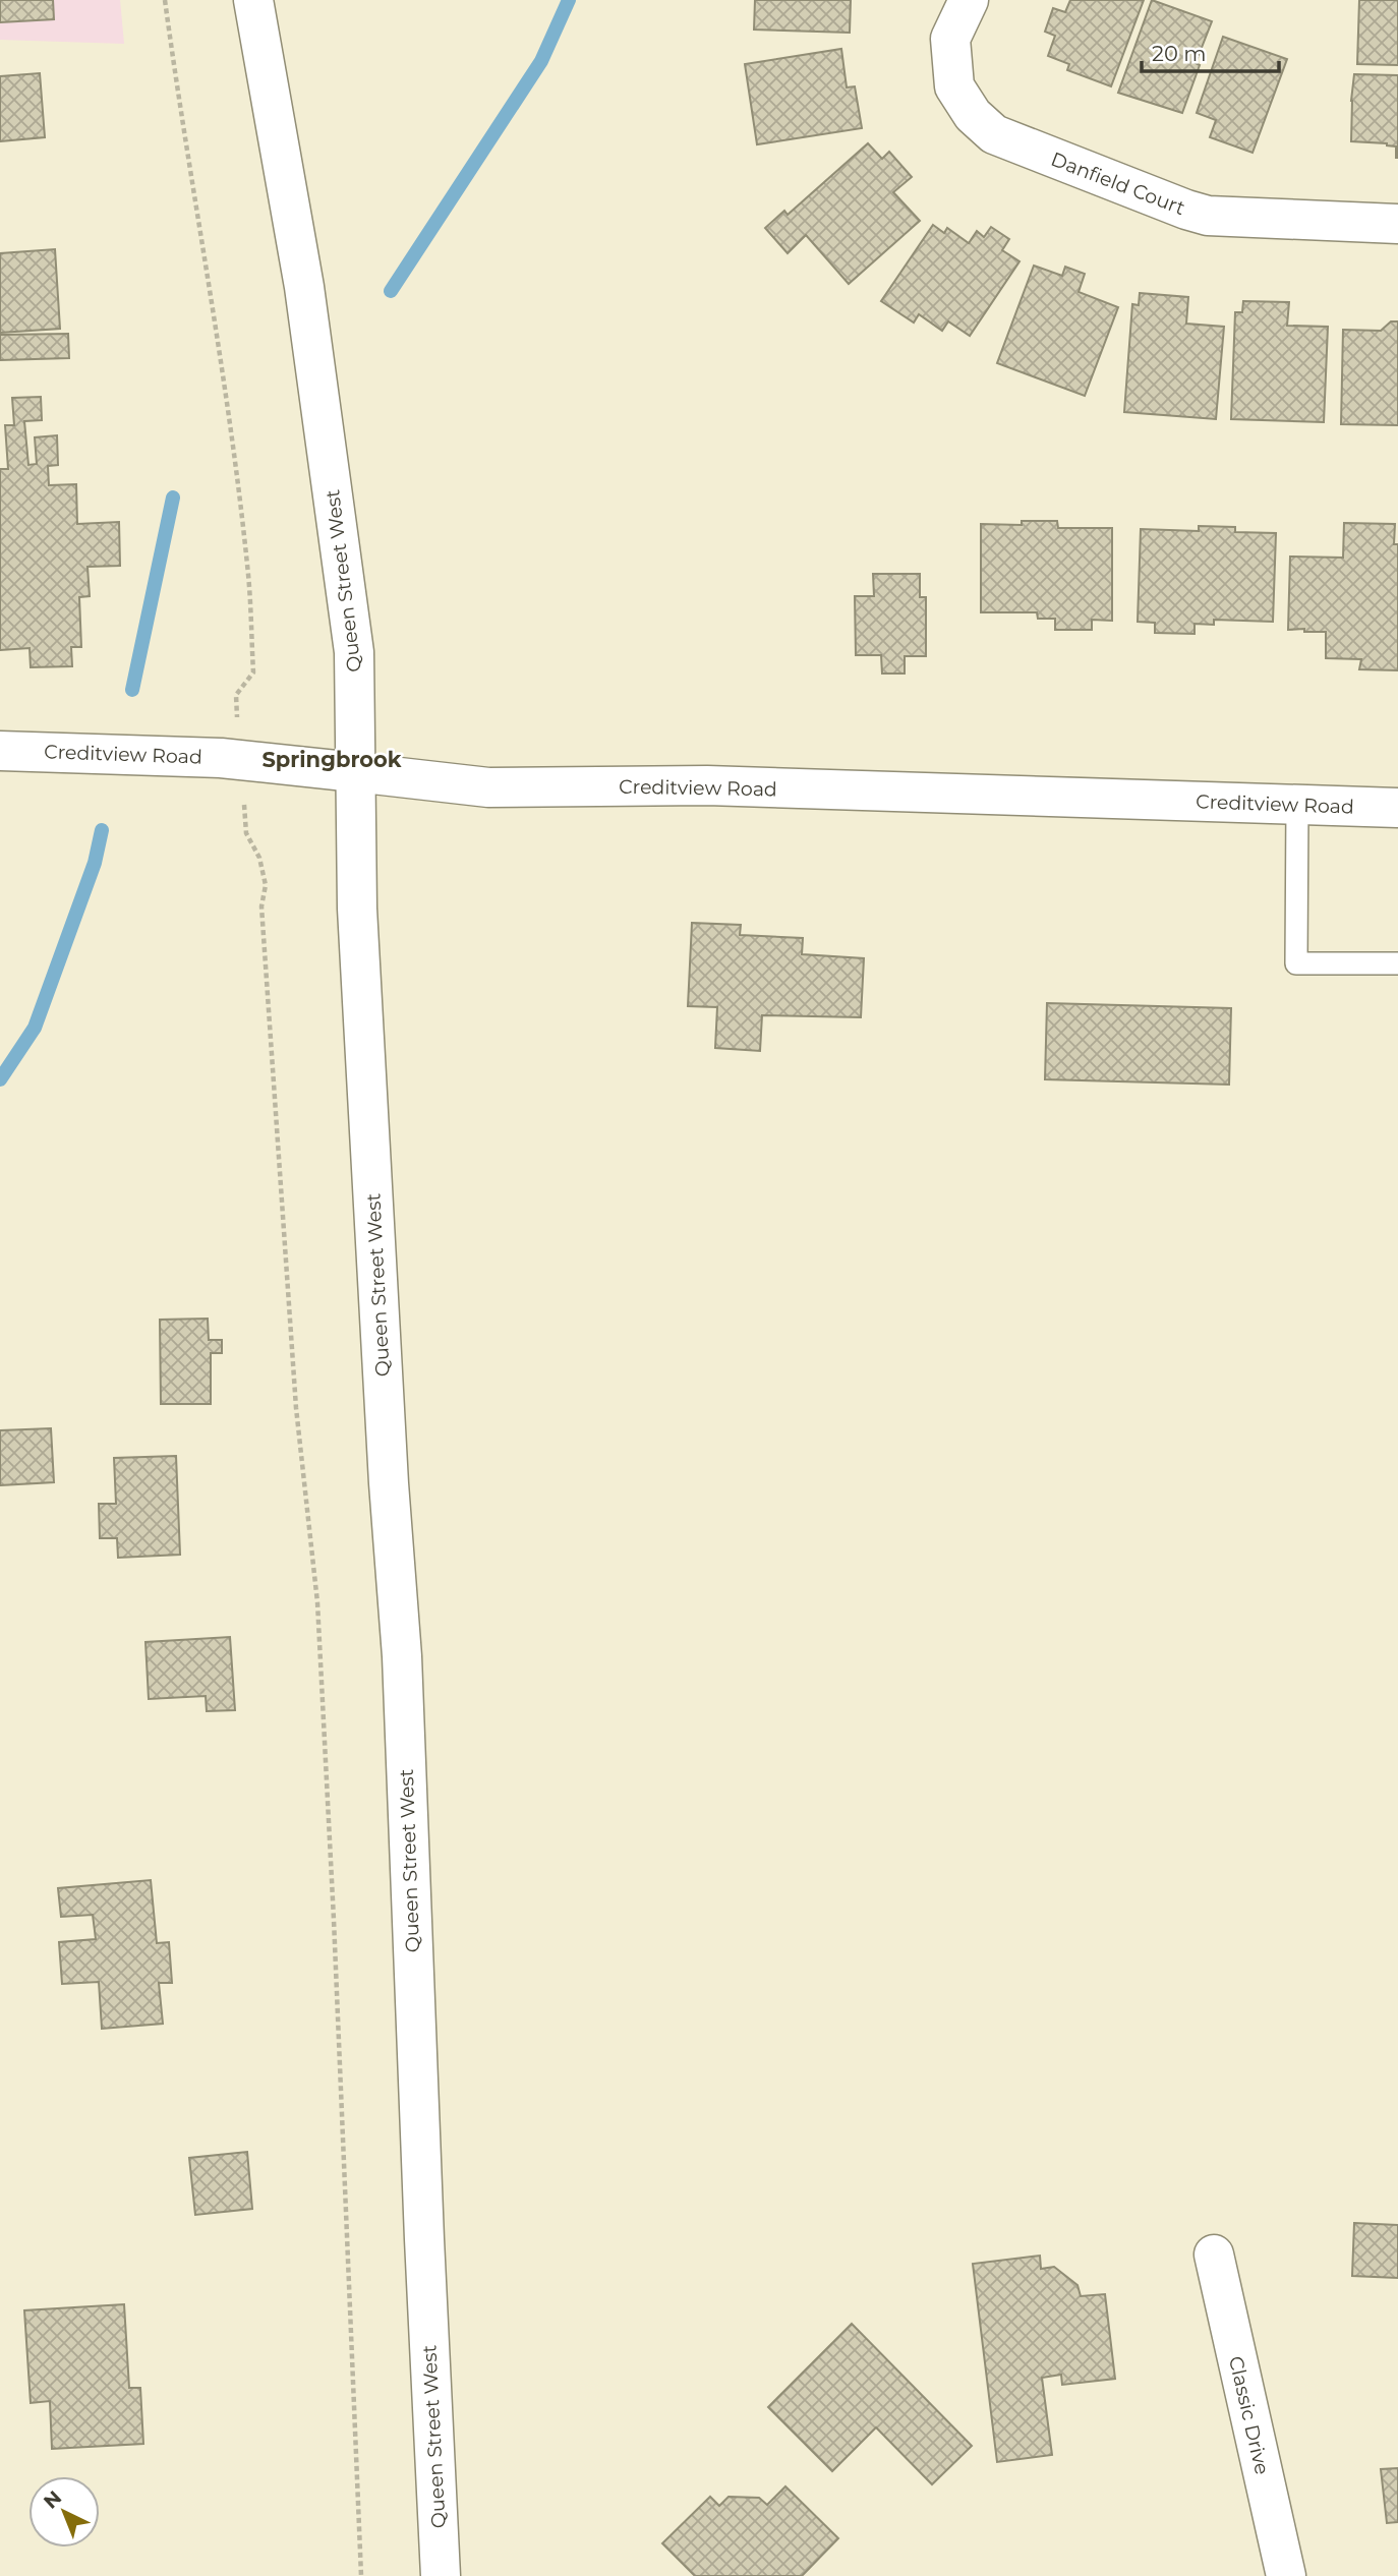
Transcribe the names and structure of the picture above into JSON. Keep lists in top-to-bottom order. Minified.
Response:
{"streets":{"main road":["Danfield Court","Queen Street West","Creditview Road","Classic Drive"]},"crossings":[["Queen Street West","Creditview Road"]],"districts":["Springbrook"],"scale_bar":"20 m","north":"top left"}
